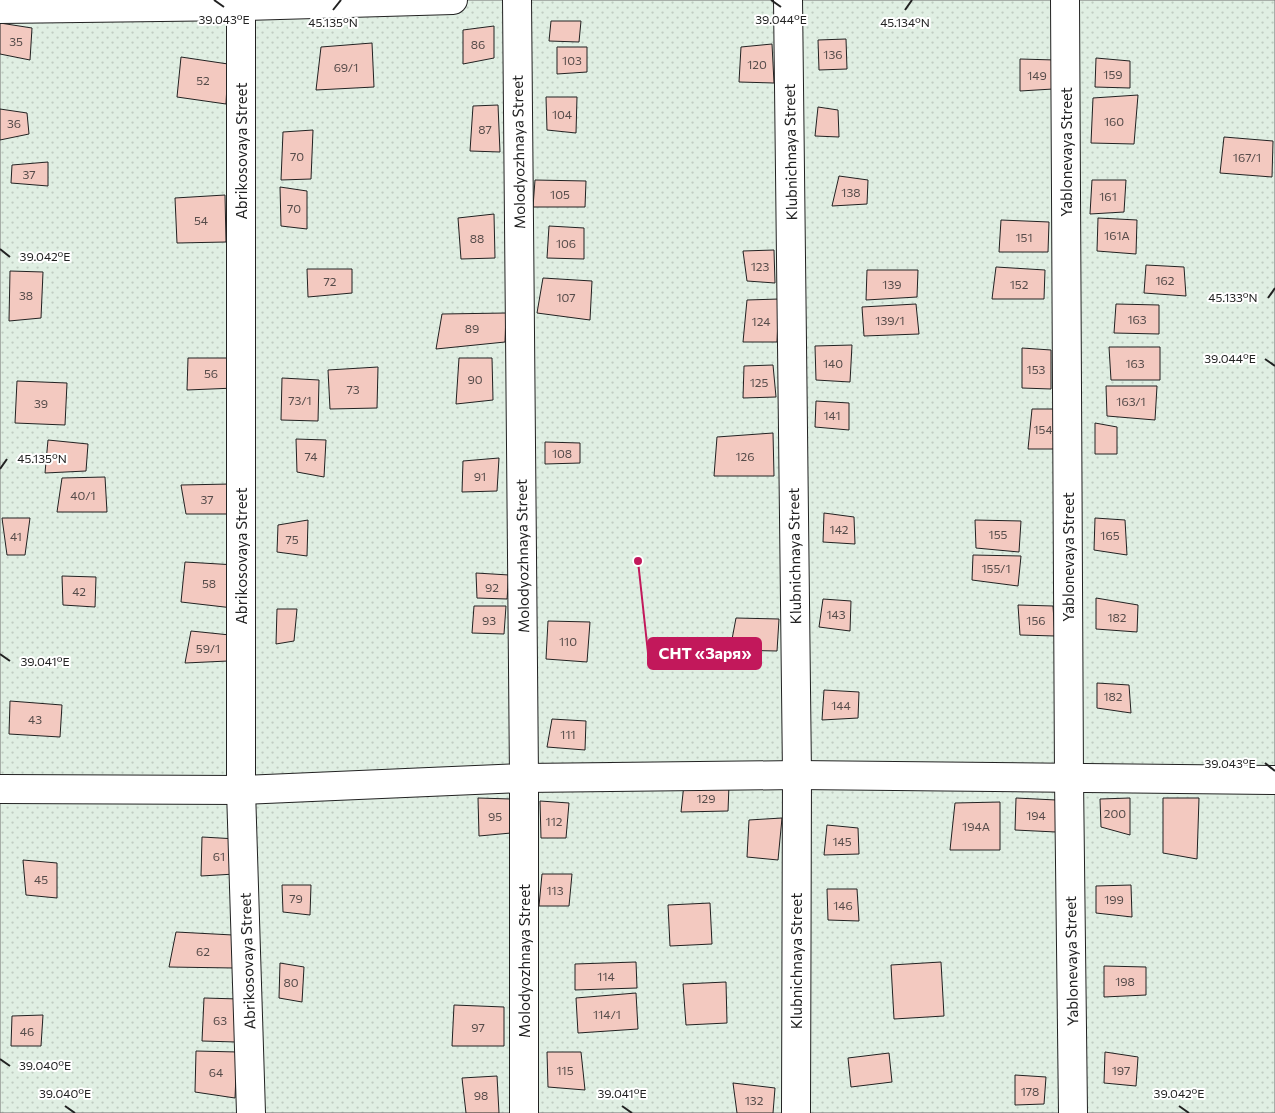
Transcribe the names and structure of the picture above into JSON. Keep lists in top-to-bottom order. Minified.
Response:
{"streets":{"street":["Abrikosovaya Street","Molodyozhnaya Street","Klubnichnaya Street","Yablonevaya Street"]},"places":["СНТ «Заря»"],"house_numbers":["35","86","136","103","120","69/1","159","149","52","104","160","36","87","70","167/1","37","138","105","161","70","54","161А","151","88","106","123","162","72","139","152","38","107","163","139/1","124","89","140","163","153","56","90","125","73","73/1","163/1","39","141","154","108","74","126","91","40/1","37","142","155","165","41","75","155/1","58","92","42","143","182","93","156","110","59/1","182","144","43","111","129","200","194","95","112","194А","145","61","45","113","79","199","146","62","114","198","80","114/1","63","97","46","115","197","64","178","98","132"],"coordinates":["39.044°E","39.043°E","45.135°N","45.134°N","39.042°E","45.133°N","39.041°E","39.040°E"]}
